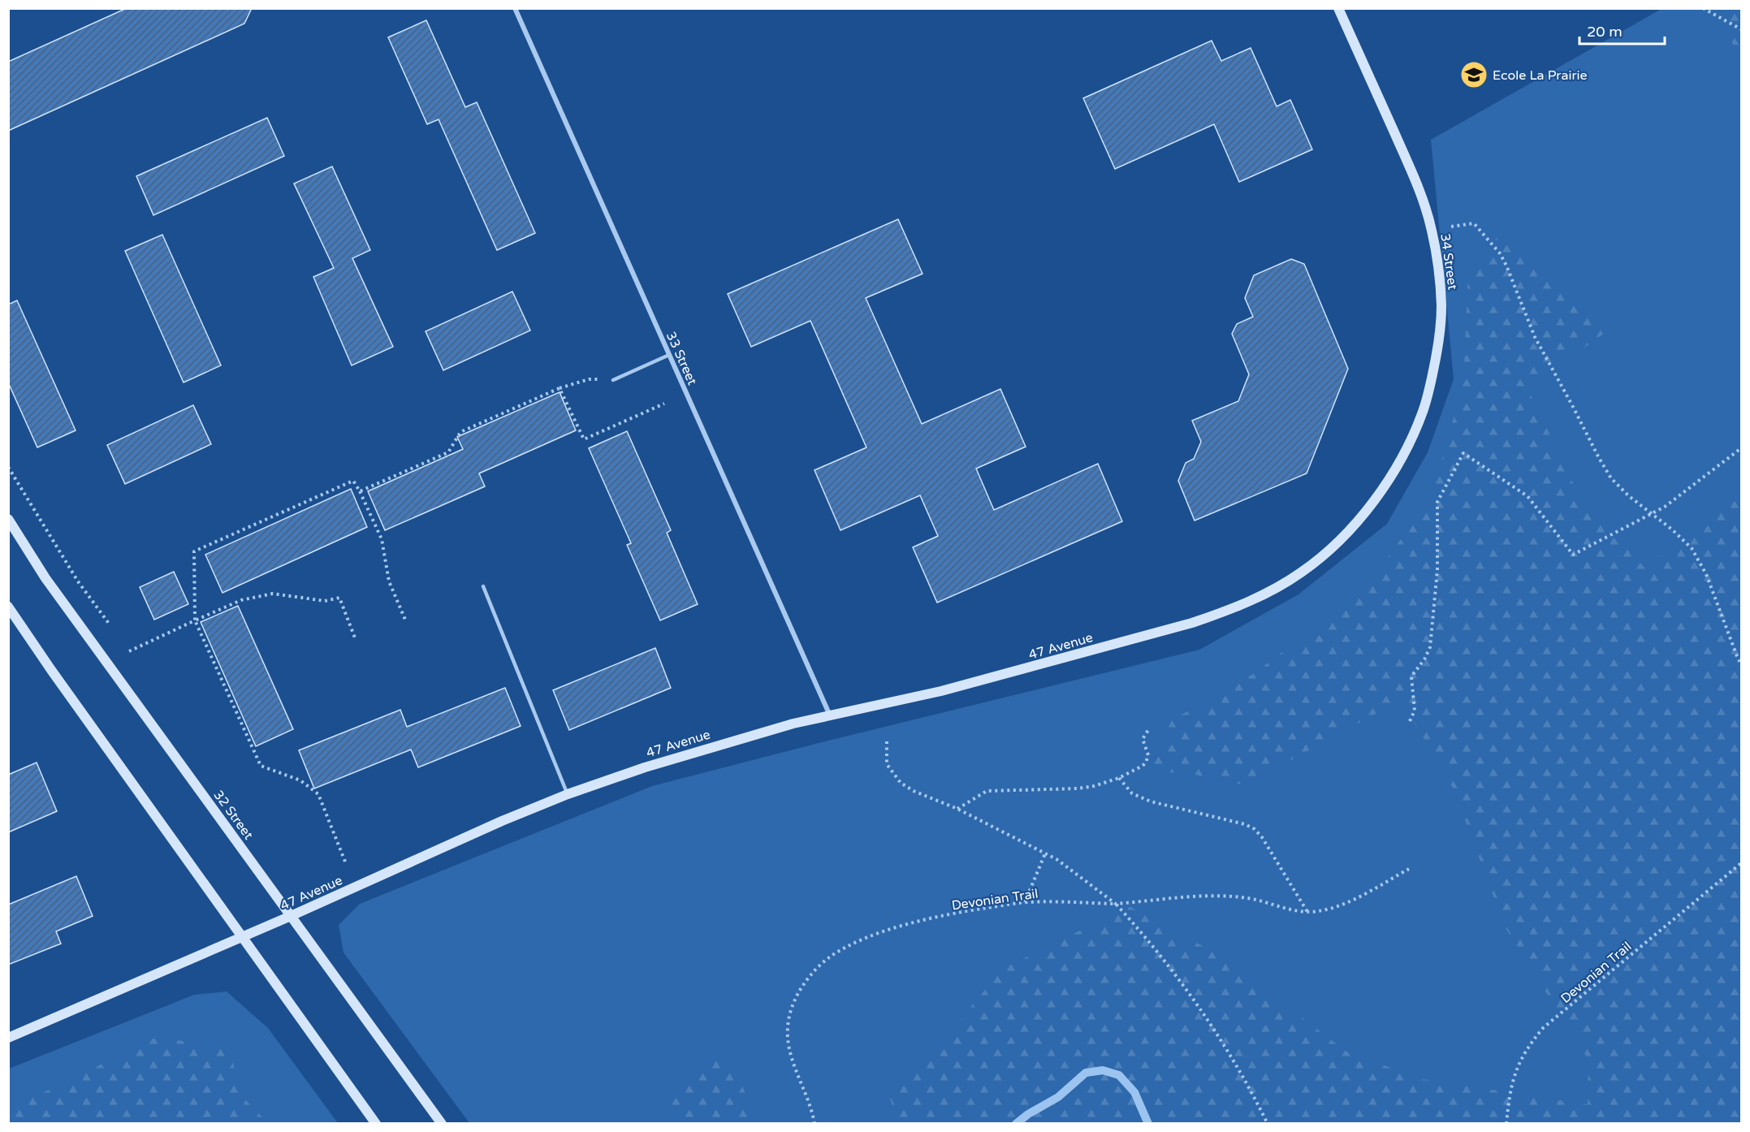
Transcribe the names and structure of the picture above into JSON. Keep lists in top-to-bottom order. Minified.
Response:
{"streets":{"street":["34 Street","33 Street","47 Avenue","32 Street"],"path":["Devonian Trail"]},"crossings":[["34 Street","47 Avenue"],["33 Street","47 Avenue"],["47 Avenue","32 Street"]],"places":{"school or university":["Ecole La Prairie"]},"scale_bar":"20 m"}
